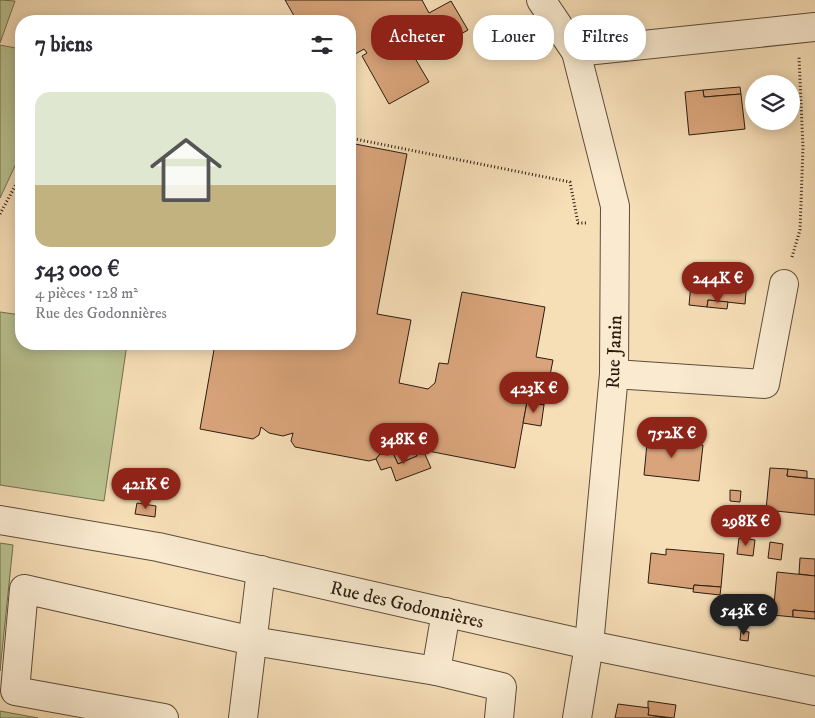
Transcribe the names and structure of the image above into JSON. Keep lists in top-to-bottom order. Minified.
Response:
{"streets":{"street":["Rue Janin","Rue des Godonnières"]},"crossings":[["Rue Janin","Rue des Godonnières"]],"page":{"chip":["Acheter","Louer","Filtres"],"heading":"7 biens","list":[{"name":"543 000 €","note":"4 pièces · 128 m² · Rue des Godonnières"}],"price":["244K €","423K €","752K €","348K €","421K €","298K €","543K €"]}}
